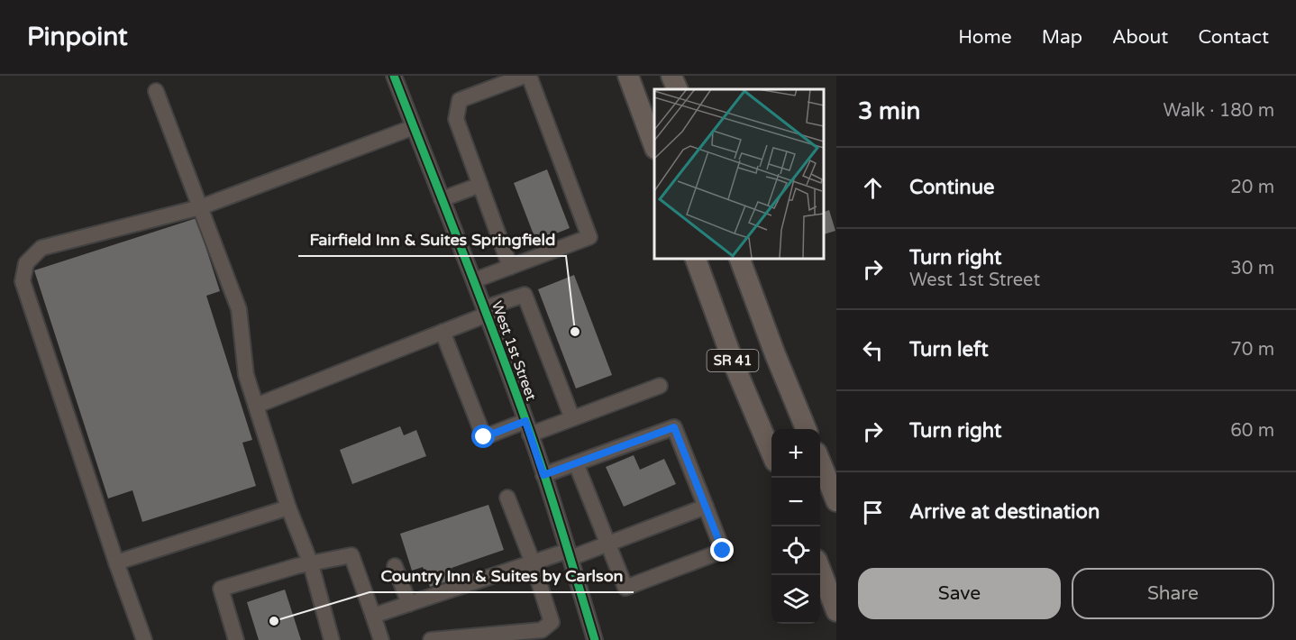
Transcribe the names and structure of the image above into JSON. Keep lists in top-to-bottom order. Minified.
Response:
{"streets":{"main road":["SR 41"],"street":["West 1st Street"]},"places":["Fairfield Inn & Suites Springfield","Country Inn & Suites by Carlson"],"page":{"header":"Pinpoint","nav":["Home","Map","About","Contact"],"heading":["3 min","Walk · 180 m"],"list":[["Continue","20 m"],["Turn right","West 1st Street","30 m"],["Turn left","70 m"],["Turn right","60 m"],"Arrive at destination"],"map_buttons":["+","−"],"buttons":["Save","Share"]}}
